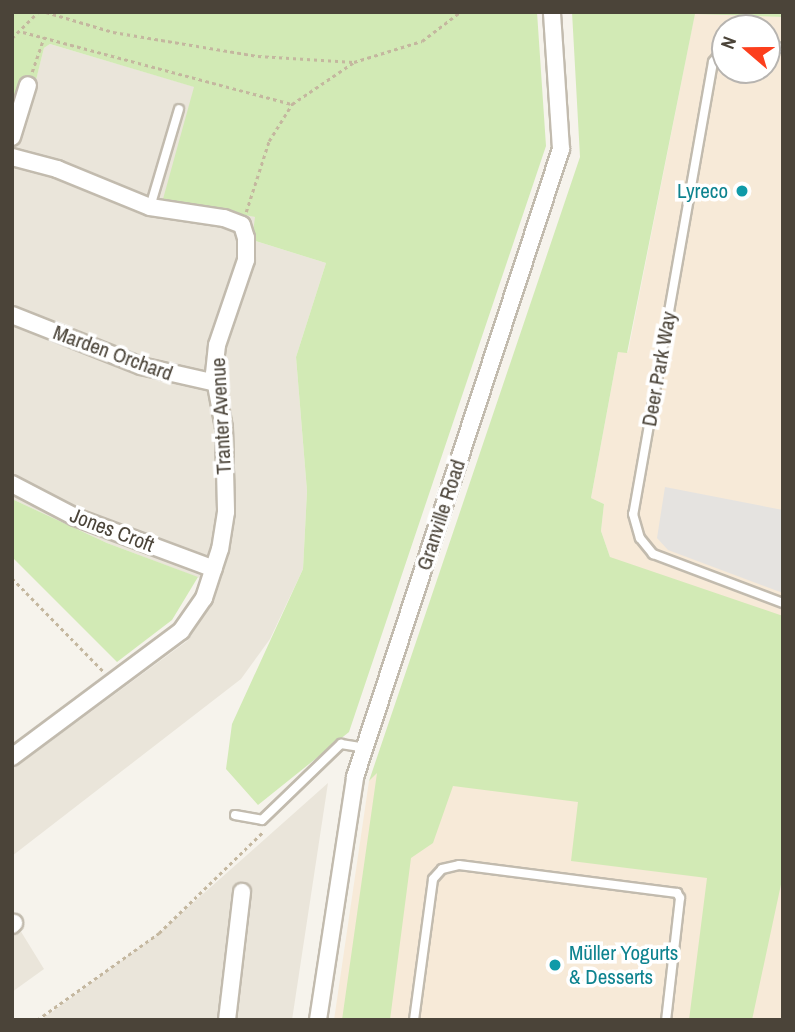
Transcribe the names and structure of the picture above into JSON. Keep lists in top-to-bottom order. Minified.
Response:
{"streets":{"street":["Marden Orchard","Tranter Avenue","Granville Road","Jones Croft"],"lane":["Deer Park Way"]},"crossings":[["Marden Orchard","Tranter Avenue"],["Tranter Avenue","Jones Croft"]],"places":["Lyreco","Müller Yogurts & Desserts"],"north":"left"}
